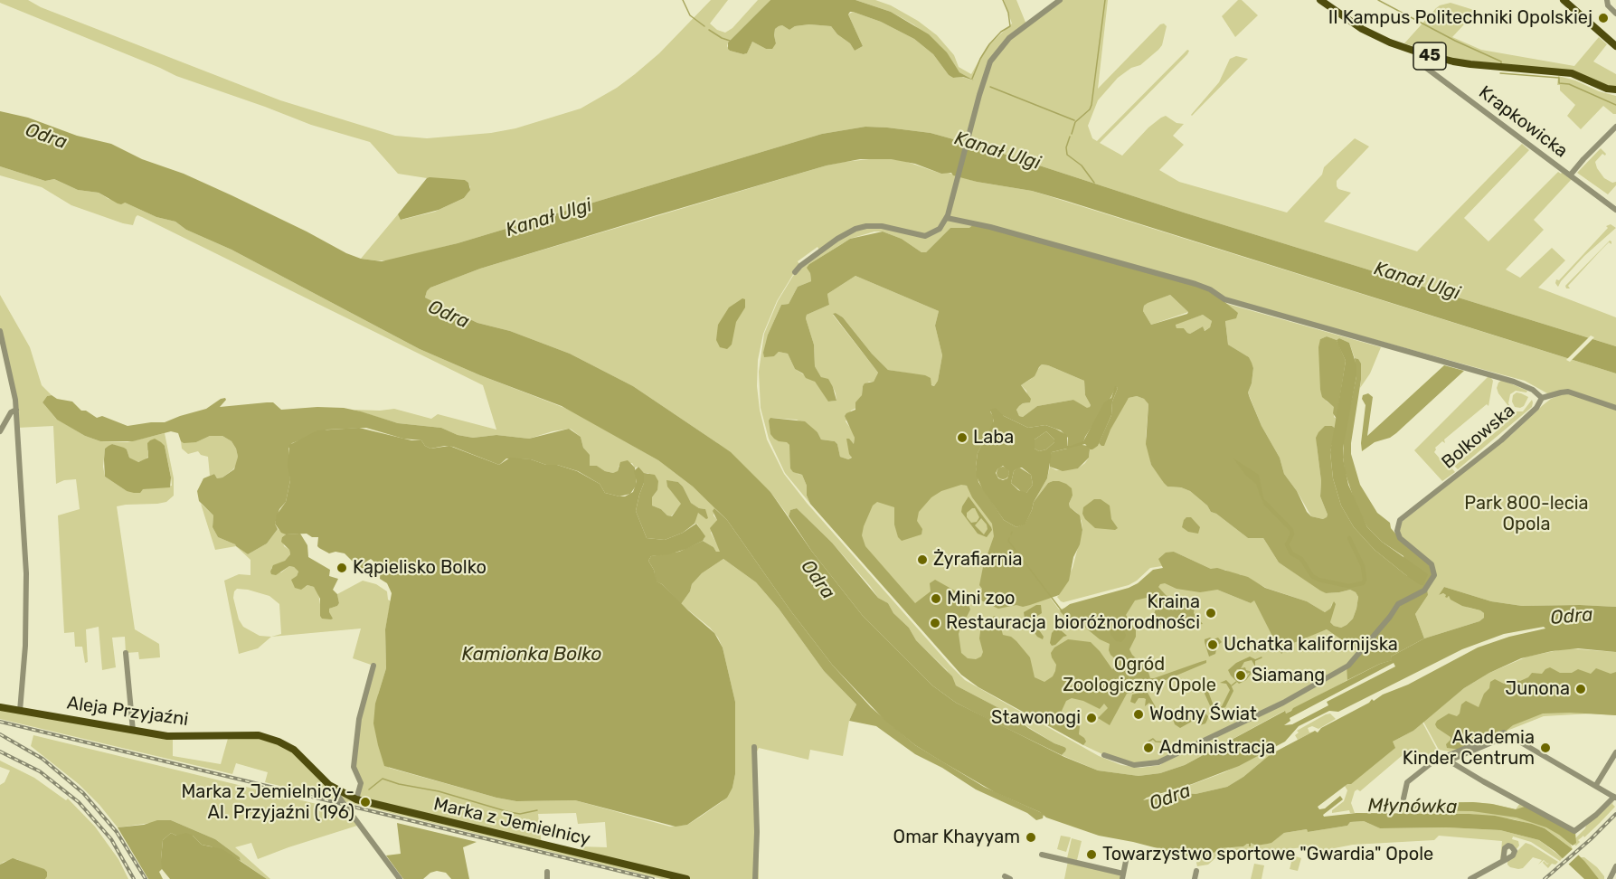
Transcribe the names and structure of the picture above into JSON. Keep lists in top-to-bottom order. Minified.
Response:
{"streets":{"main road":["45","Krapkowicka","Aleja Przyjaźni","Marka z Jemielnicy"],"street":["Bolkowska"]},"crossings":[["Aleja Przyjaźni","Marka z Jemielnicy"]],"water":["Odra","Kanał Ulgi","Kamionka Bolko","Młynówka"],"parks":["Park 800-lecia Opola","Ogród Zoologiczny Opole"],"places":["II Kampus Politechniki Opolskiej","Laba","Żyrafiarnia","Kąpielisko Bolko","Mini zoo","Kraina bioróżnorodności","Restauracja","Uchatka kalifornijska","Siamang","Junona","Wodny Świat","Stawonogi","Administracja","Akademia Kinder Centrum","Marka z Jemielnicy - Al. Przyjaźni (196)","Omar Khayyam","Towarzystwo sportowe \"Gwardia\" Opole"]}
